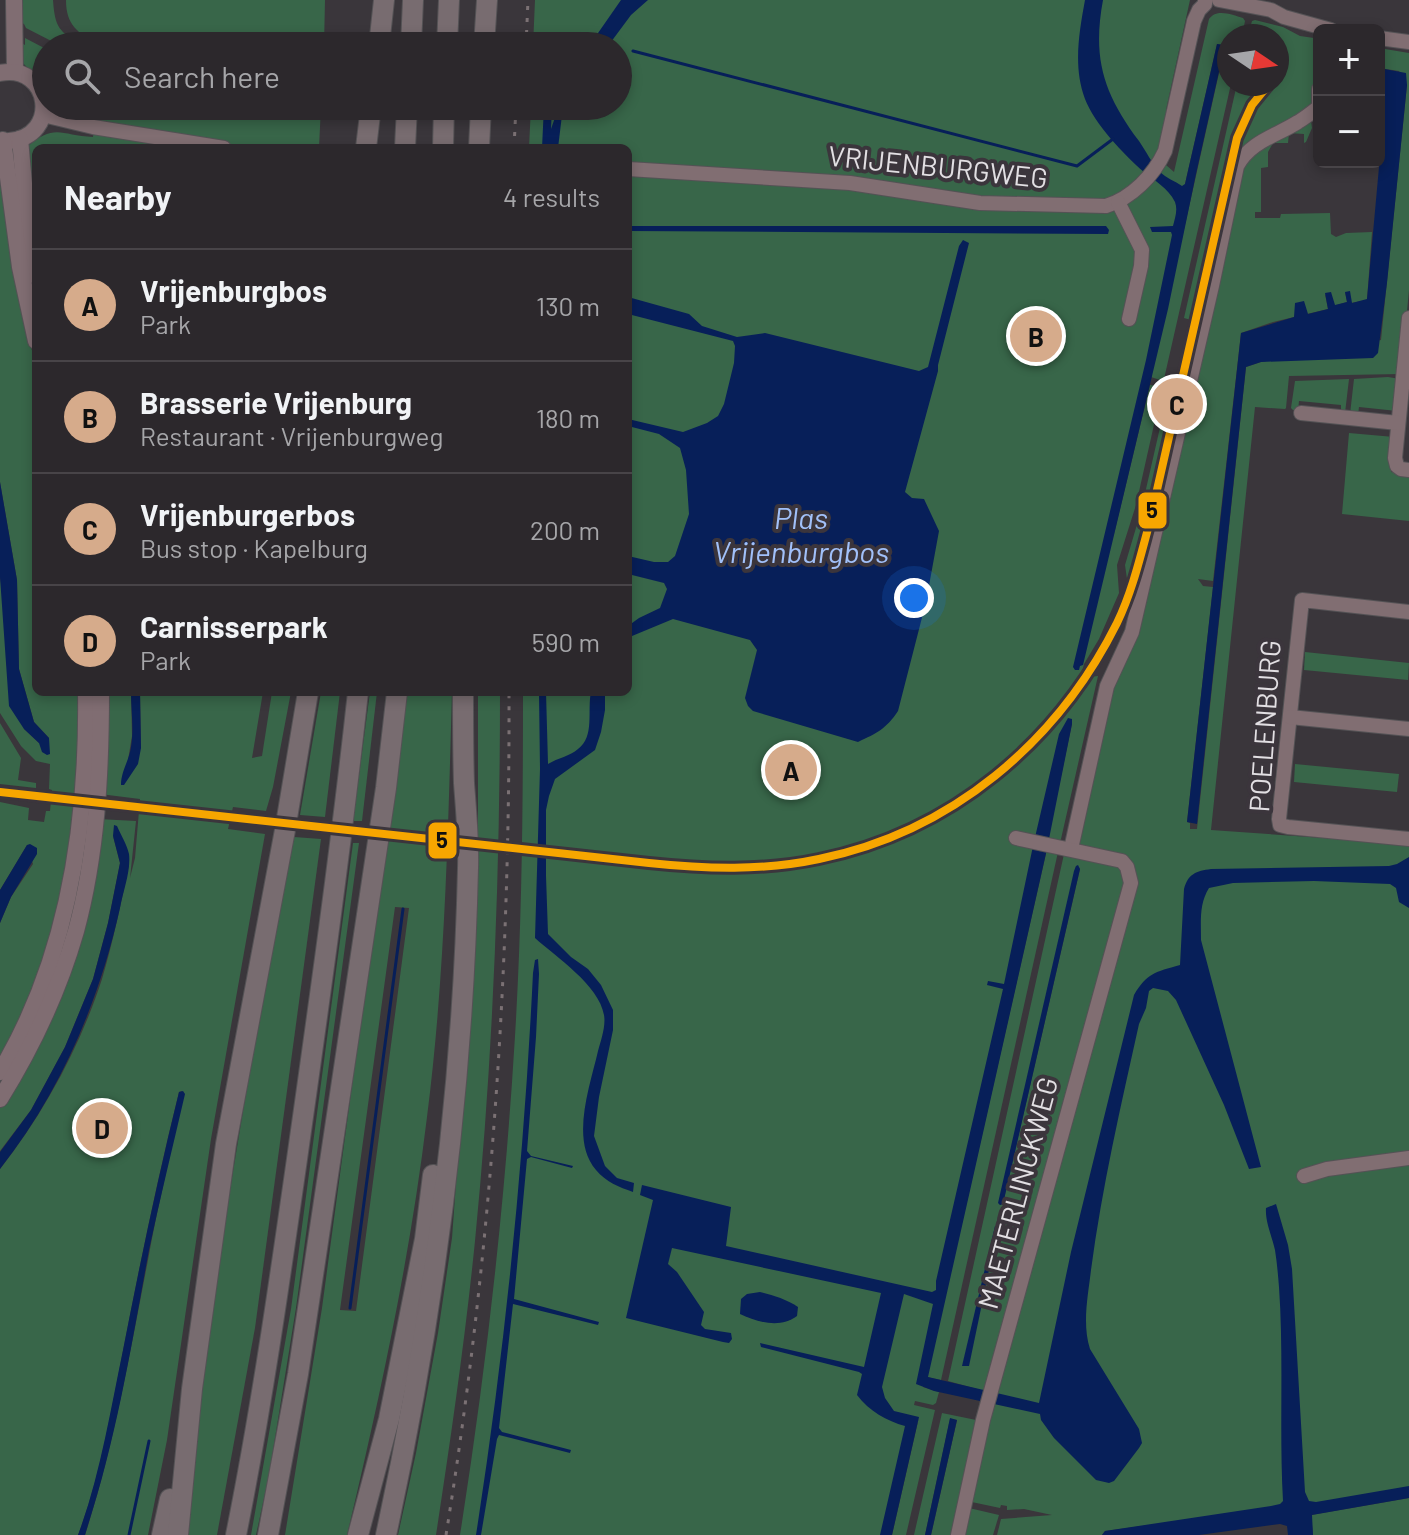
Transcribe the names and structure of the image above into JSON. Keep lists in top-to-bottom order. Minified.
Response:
{"streets":{"street":["VRIJENBURGWEG","POELENBURG","MAETERLINCKWEG"]},"water":["Plas Vrijenburgbos"],"lines":["transit line 5"],"north":"right","page":{"map_buttons":["+","−"],"search":"Search here","heading":["Nearby","4 results"],"list":[{"mark":"A","name":"Vrijenburgbos","note":"Park","value":"130 m"},{"mark":"B","name":"Brasserie Vrijenburg","note":"Restaurant · Vrijenburgweg","value":"180 m"},{"mark":"C","name":"Vrijenburgerbos","note":"Bus stop · Kapelburg","value":"200 m"},{"mark":"D","name":"Carnisserpark","note":"Park","value":"590 m"}],"pins":["B","C","A","D"]}}
